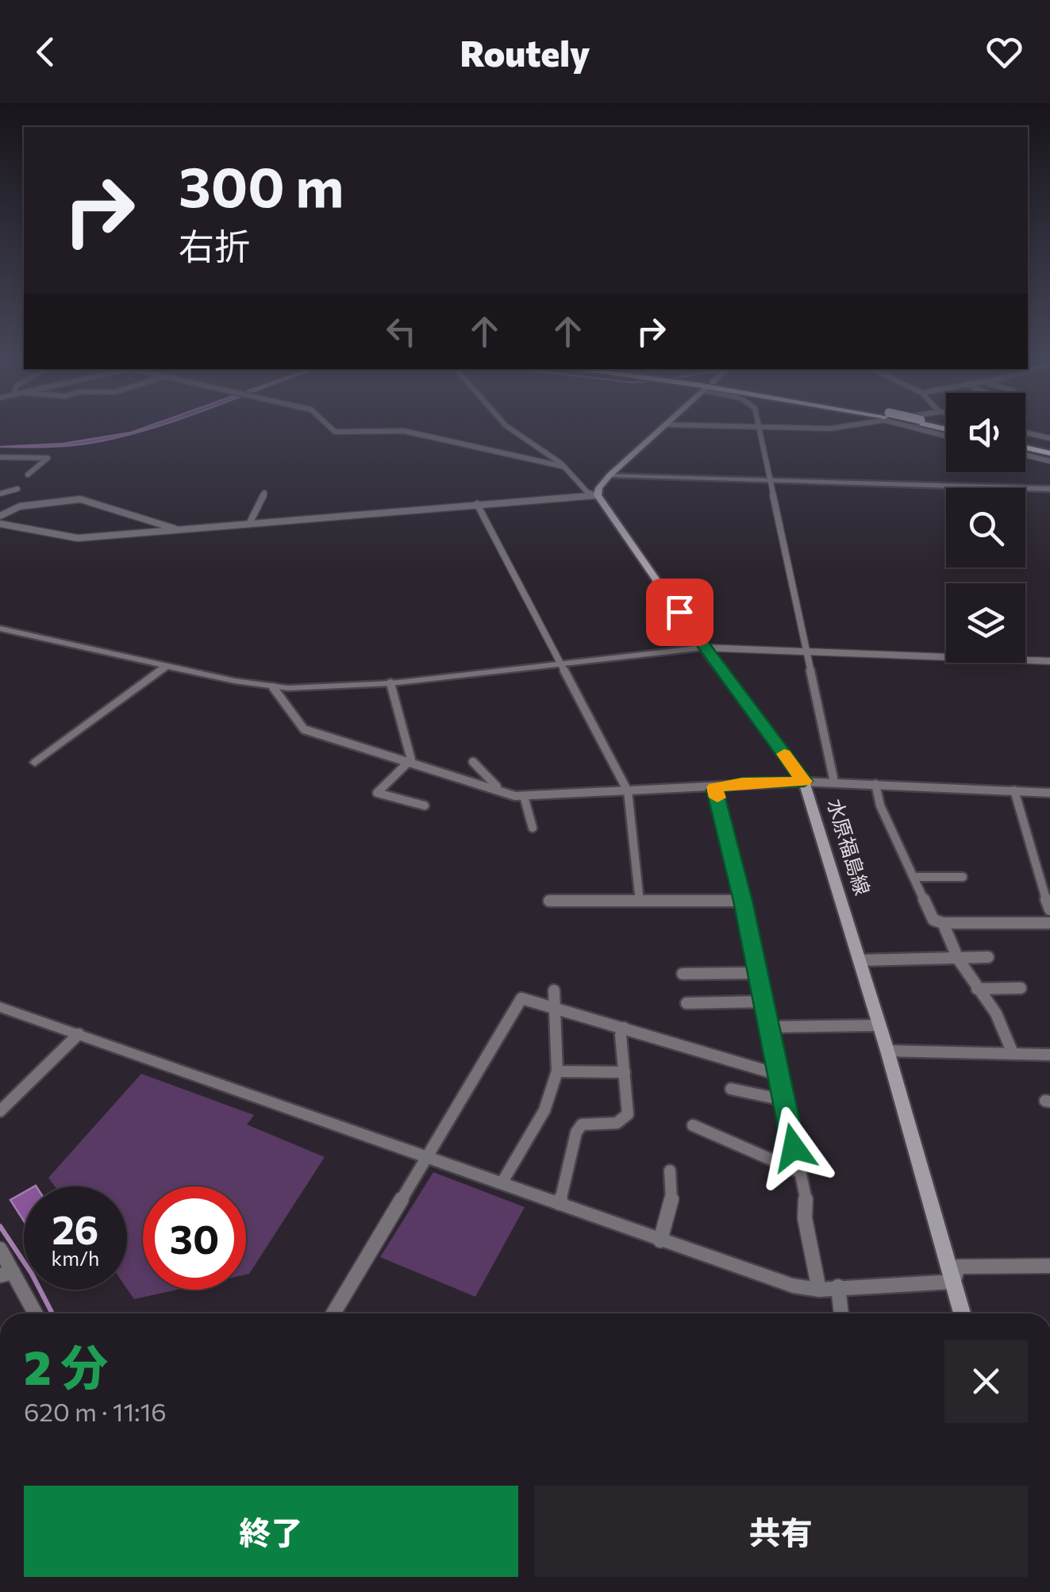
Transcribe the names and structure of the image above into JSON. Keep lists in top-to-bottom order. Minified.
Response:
{"streets":{"main road":["水原福島線"]},"page":{"header":"Routely","turn":["300 m","右折"],"speed":"26 km/h","limit":"30","heading":["2 分","620 m · 11:16"],"buttons":["終了","共有"]}}
